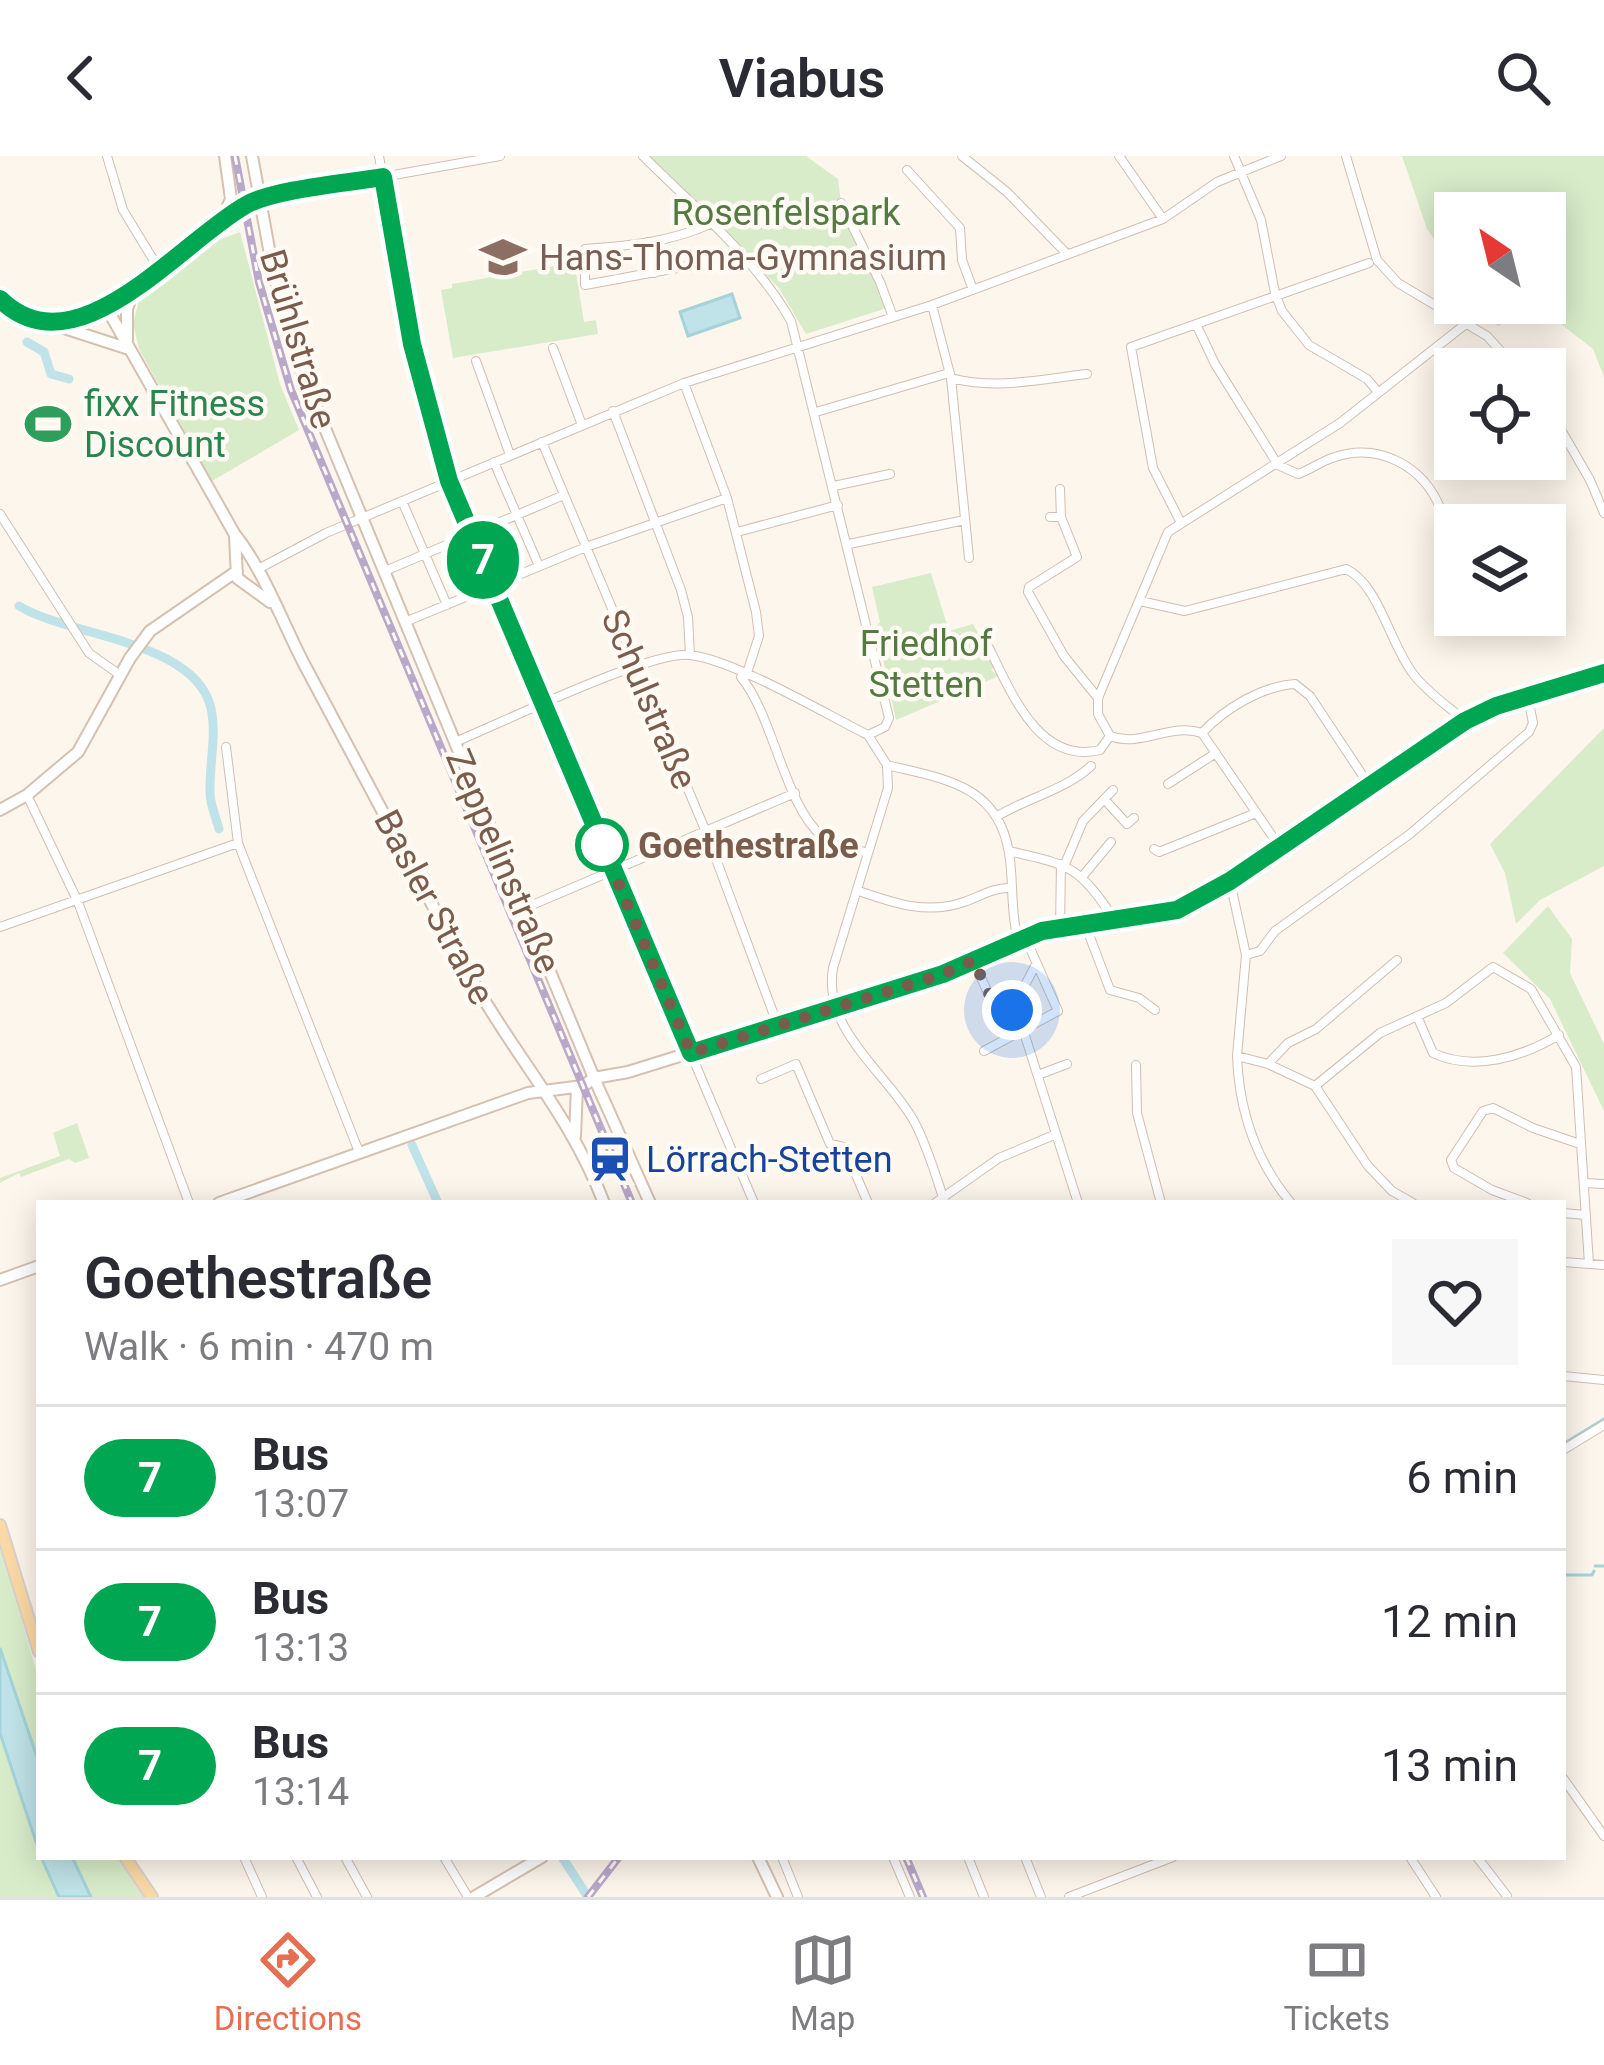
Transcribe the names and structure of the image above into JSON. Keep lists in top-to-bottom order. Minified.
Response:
{"streets":{"main road":["Brühlstraße","Zeppelinstraße","Basler Straße"],"street":["Schulstraße"]},"crossings":[["Brühlstraße","Zeppelinstraße"]],"parks":["Rosenfelspark","Friedhof Stetten"],"places":{"school or university":["Hans-Thoma-Gymnasium"],"sports":["fixx Fitness Discount"],"other":["Goethestraße"],"station":["Lörrach-Stetten"]},"lines":["bus line 7"],"north":"top left","page":{"header":"Viabus","on_map":"7","heading":["Goethestraße","Walk · 6 min · 470 m"],"list":[{"mark":"7","name":"Bus","note":"13:07","value":"6 min"},{"mark":"7","name":"Bus","note":"13:13","value":"12 min"},{"mark":"7","name":"Bus","note":"13:14","value":"13 min"}],"tabs":["Directions","Map","Tickets"]}}
